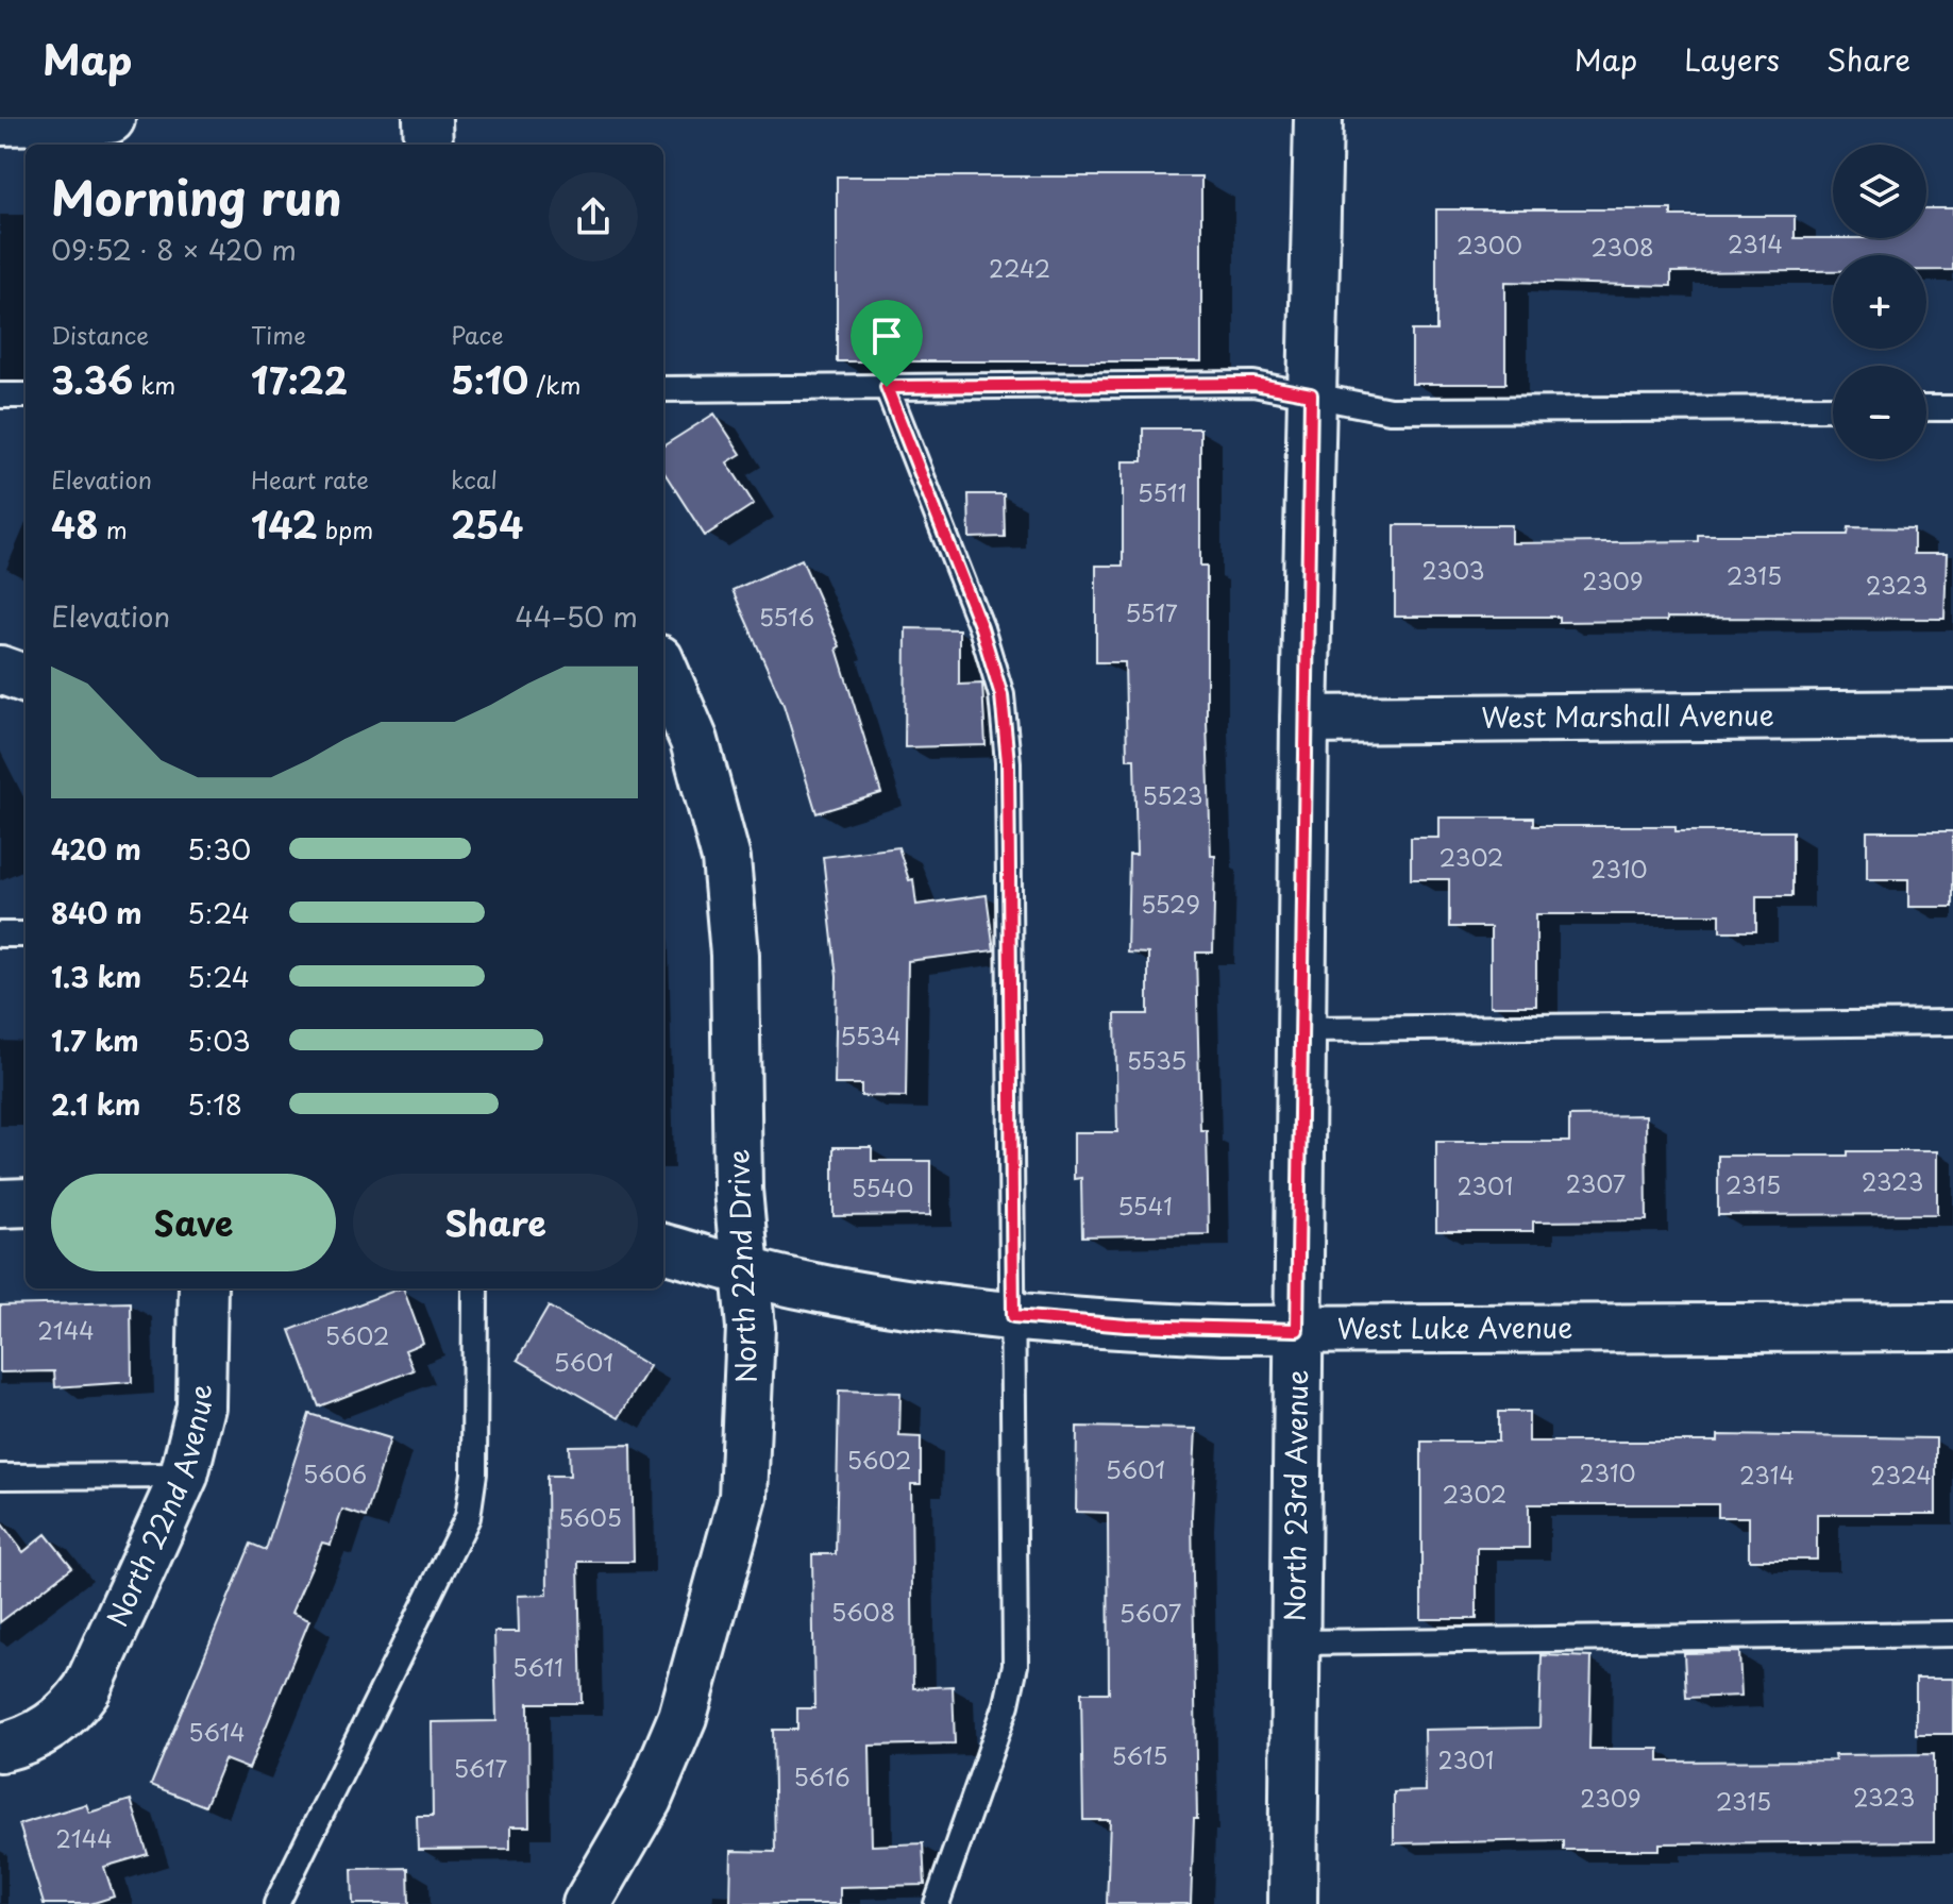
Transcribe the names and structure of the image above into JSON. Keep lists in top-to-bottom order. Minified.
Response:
{"streets":{"street":["West Marshall Avenue","North 22nd Drive","West Luke Avenue","North 23rd Avenue","North 22nd Avenue"]},"crossings":[["West Marshall Avenue","North 23rd Avenue"],["North 22nd Drive","West Luke Avenue"],["West Luke Avenue","North 23rd Avenue"]],"house_numbers":["2314","2300","2308","2242","5511","2303","2315","2309","2323","5517","5516","5523","2302","2310","5529","5534","5535","2323","2307","2315","2301","5540","5541","2144","5602","5601","5602","5601","2310","5606","2314","2324","2302","5605","5608","5607","5611","5614","5615","2301","5617","5616","2323","2309","2315","2144"],"page":{"header":"Map","nav":["Map","Layers","Share"],"map_buttons":["+","−"],"heading":["Morning run","09:52 · 8 × 420 m"],"stats":[["Distance","3.36 km"],["Time","17:22"],["Pace","5:10 /km"],["Elevation","48 m"],["Heart rate","142 bpm"],["kcal","254"]],"chart":["Elevation","44–50 m"],"list":[{"name":"420 m","note":"5:30"},{"name":"840 m","note":"5:24"},{"name":"1.3 km","note":"5:24"},{"name":"1.7 km","note":"5:03"},{"name":"2.1 km","note":"5:18"}],"buttons":["Save","Share"]}}
